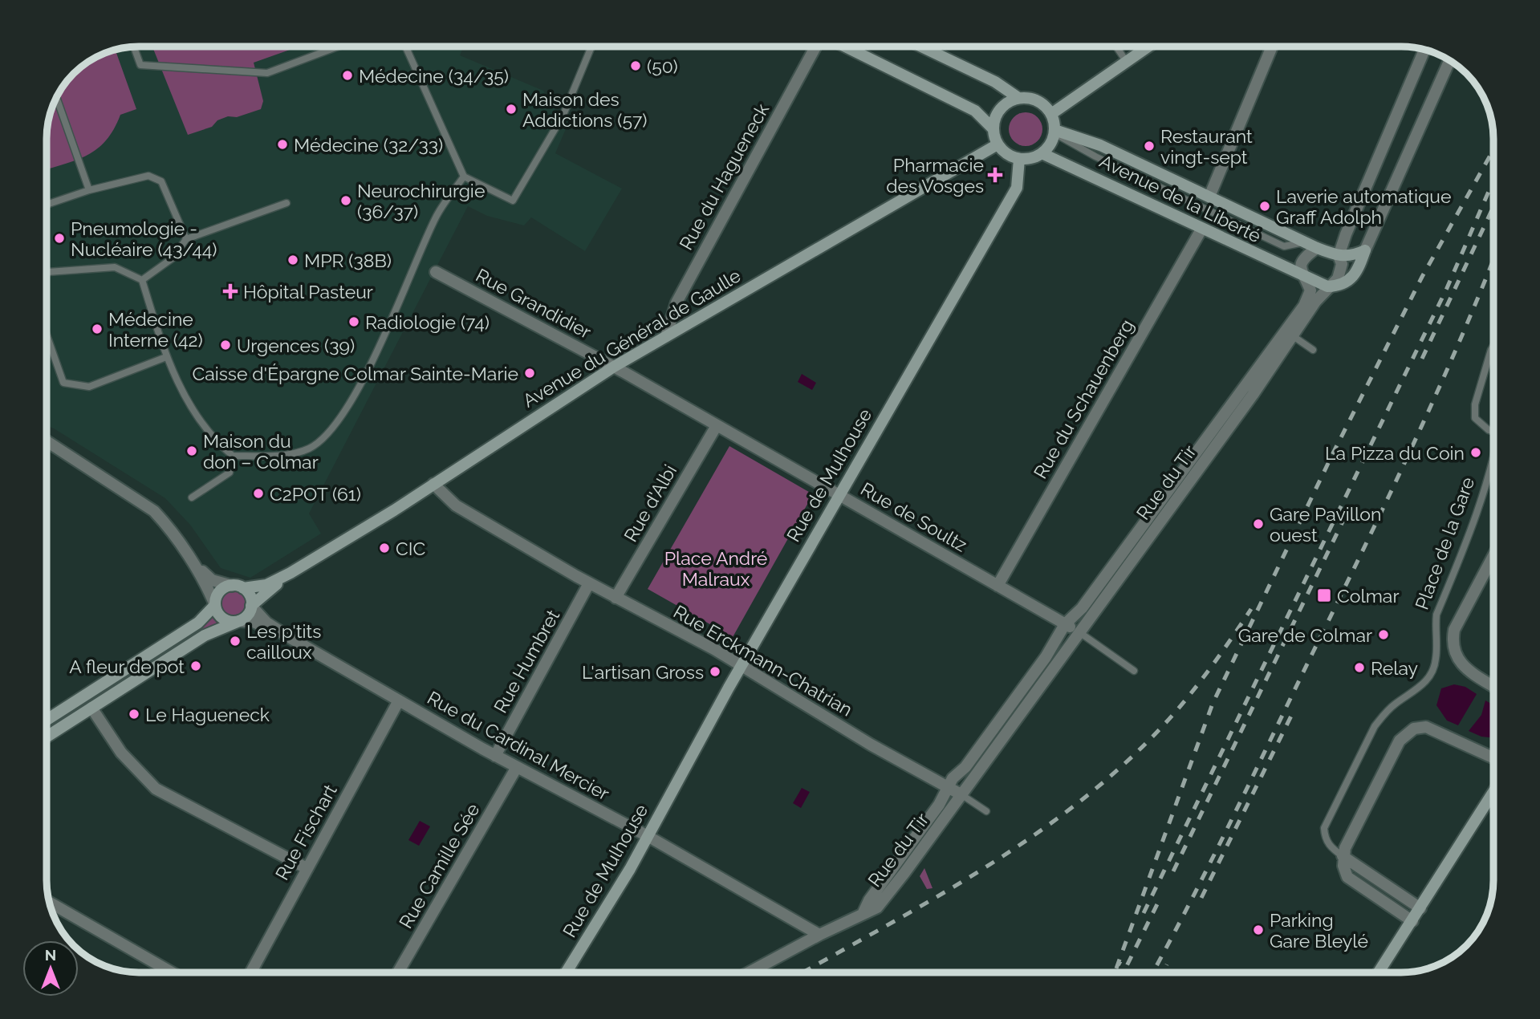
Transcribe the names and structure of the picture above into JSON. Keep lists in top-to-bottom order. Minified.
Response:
{"streets":{"main road":["Avenue de la Liberté","Avenue du Général de Gaulle","Rue de Mulhouse"],"street":["Rue du Hagueneck","Rue Grandidier","Rue du Schauenberg","Rue du Tir","Rue d'Albi","Rue de Soultz","Place de la Gare","Rue Erckmann-Chatrian","Rue Humbret","Rue du Cardinal Mercier","Rue Fischart","Rue Camille Sée"]},"crossings":[["Rue du Hagueneck","Avenue du Général de Gaulle"],["Avenue de la Liberté","Avenue du Général de Gaulle"],["Avenue de la Liberté","Rue du Schauenberg"],["Avenue de la Liberté","Rue de Mulhouse"],["Avenue de la Liberté","Rue du Tir"],["Rue Grandidier","Avenue du Général de Gaulle"],["Rue Grandidier","Rue de Soultz"],["Avenue du Général de Gaulle","Rue de Mulhouse"],["Avenue du Général de Gaulle","Rue de Soultz"],["Avenue du Général de Gaulle","Rue Erckmann-Chatrian"],["Avenue du Général de Gaulle","Rue du Cardinal Mercier"],["Rue du Schauenberg","Rue de Soultz"],["Rue de Mulhouse","Rue de Soultz"],["Rue de Mulhouse","Rue Erckmann-Chatrian"],["Rue de Mulhouse","Rue du Cardinal Mercier"],["Rue du Tir","Rue de Soultz"],["Rue du Tir","Rue Erckmann-Chatrian"],["Rue du Tir","Rue du Cardinal Mercier"],["Rue d'Albi","Rue de Soultz"],["Rue d'Albi","Rue Erckmann-Chatrian"],["Rue Erckmann-Chatrian","Rue Humbret"],["Rue Humbret","Rue du Cardinal Mercier"],["Rue du Cardinal Mercier","Rue Fischart"],["Rue du Cardinal Mercier","Rue Camille Sée"]],"parks":["Place André Malraux"],"places":{"other":["(50)","Médecine (34/35)","Maison des Addictions (57)","Médecine (32/33)","Restaurant vingt-sept","Neurochirurgie (36/37)","Laverie automatique Graff Adolph","Pneumologie - Nucléaire (43/44)","MPR (38B)","Radiologie (74)","Médecine Interne (42)","Urgences (39)","Caisse d'Épargne Colmar Sainte-Marie","Maison du don – Colmar","La Pizza du Coin","C2POT (61)","Gare Pavillon ouest","CIC","Gare de Colmar","Les p'tits cailloux","A fleur de pot","Relay","L'artisan Gross","Le Hagueneck","Parking Gare Bleylé"],"health":["Pharmacie des Vosges","Hôpital Pasteur"],"transit":["Colmar"]},"north":"top"}
